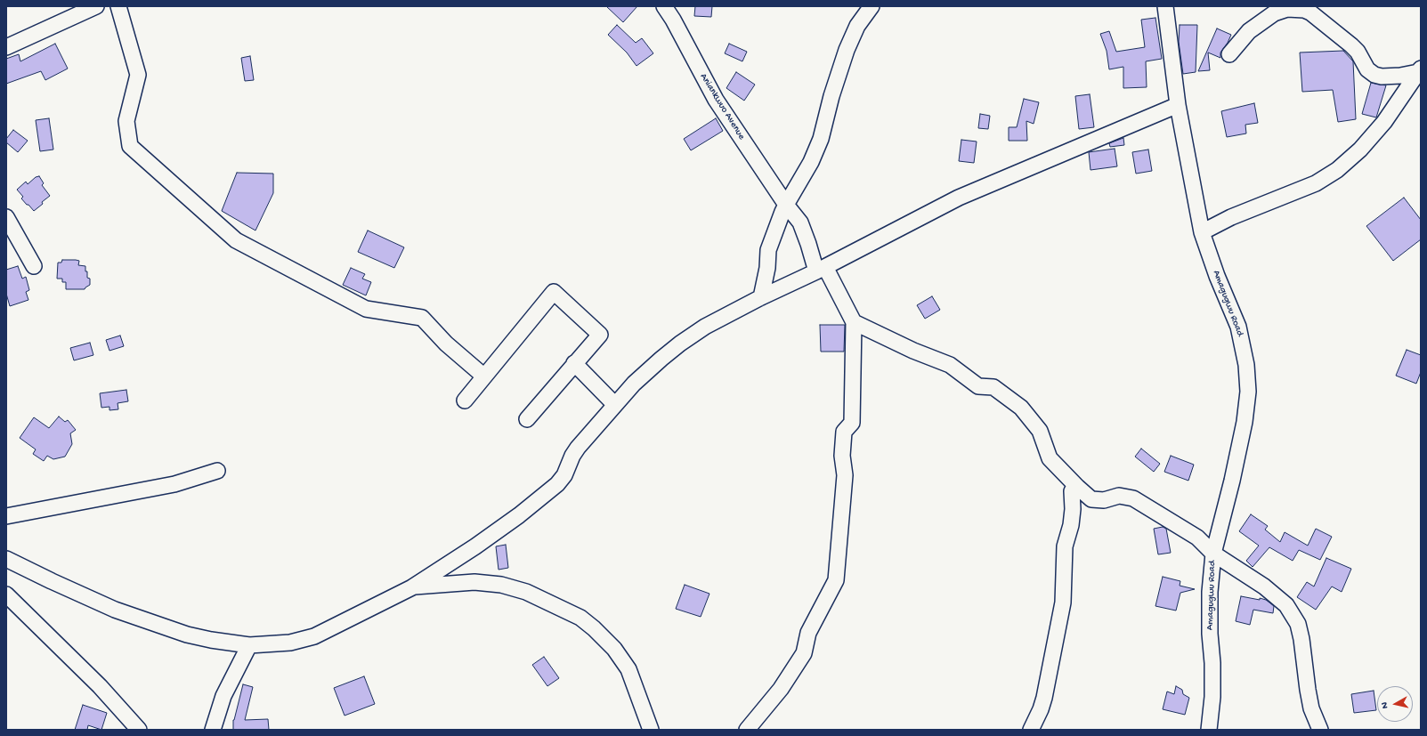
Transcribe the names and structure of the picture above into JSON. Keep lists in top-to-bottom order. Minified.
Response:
{"streets":{"street":["Aniankwuo Avenue","Amagugwu Road"]},"north":"left"}
